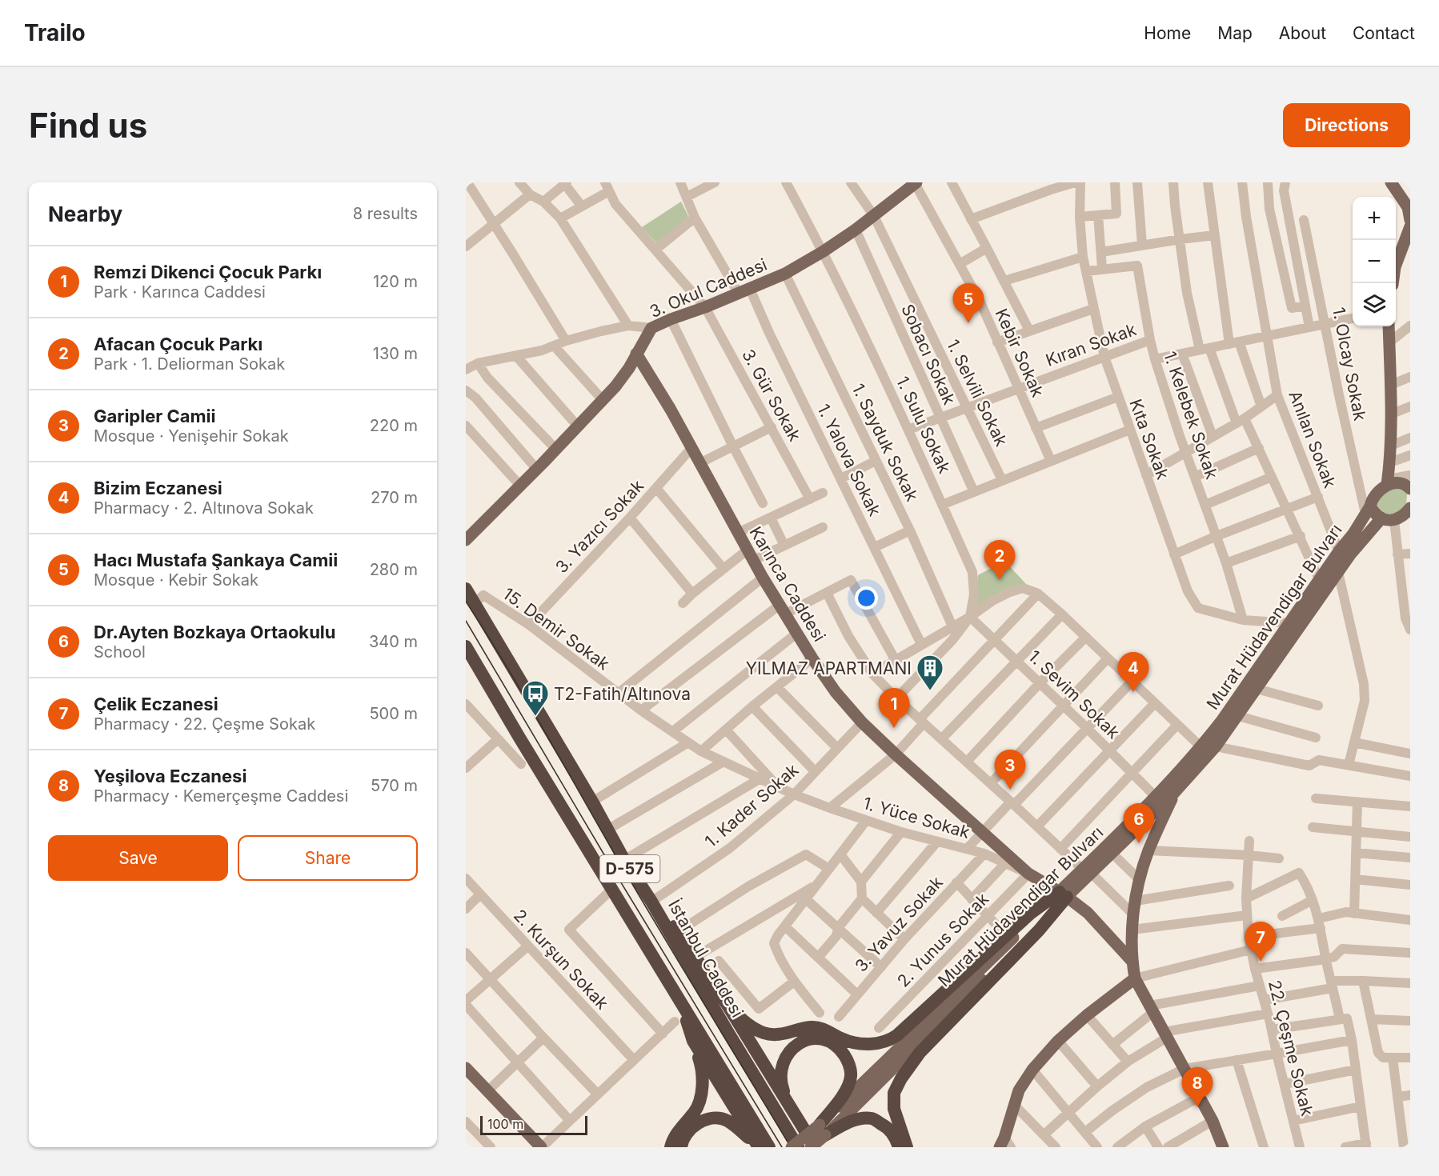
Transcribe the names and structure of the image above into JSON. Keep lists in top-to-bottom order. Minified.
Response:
{"streets":{"highway":["D-575","İstanbul Caddesi"],"main road":["3. Okul Caddesi","Karınca Caddesi","Murat Hüdavendigar Bulvarı"],"street":["Kıran Sokak","Kebir Sokak","Sobacı Sokak","1. Olcay Sokak","1. Selvili Sokak","3. Gür Sokak","1. Kelebek Sokak","1. Sulu Sokak","Kıta Sokak","Anılan Sokak","1. Sayduk Sokak","1. Yalova Sokak","3. Yazıcı Sokak","15. Demir Sokak","1. Sevim Sokak","1. Kader Sokak","1. Yüce Sokak","3. Yavuz Sokak","2. Yunus Sokak","2. Kurşun Sokak","22. Çeşme Sokak"]},"crossings":[["3. Okul Caddesi","Kebir Sokak"],["3. Okul Caddesi","Sobacı Sokak"],["3. Okul Caddesi","1. Selvili Sokak"],["3. Okul Caddesi","3. Gür Sokak"],["3. Okul Caddesi","1. Sulu Sokak"],["3. Okul Caddesi","1. Sayduk Sokak"],["3. Okul Caddesi","1. Yalova Sokak"],["3. Okul Caddesi","Karınca Caddesi"],["Kıran Sokak","Kebir Sokak"],["Kıran Sokak","Sobacı Sokak"],["Kıran Sokak","1. Selvili Sokak"],["Kıran Sokak","1. Kelebek Sokak"],["Kıran Sokak","1. Sulu Sokak"],["Kıran Sokak","Kıta Sokak"],["1. Olcay Sokak","Murat Hüdavendigar Bulvarı"],["1. Kelebek Sokak","Kıta Sokak"],["1. Sulu Sokak","1. Sevim Sokak"],["Kıta Sokak","Murat Hüdavendigar Bulvarı"],["Anılan Sokak","Murat Hüdavendigar Bulvarı"],["3. Yazıcı Sokak","Karınca Caddesi"],["3. Yazıcı Sokak","15. Demir Sokak"],["Karınca Caddesi","Murat Hüdavendigar Bulvarı"],["Karınca Caddesi","1. Kader Sokak"],["Karınca Caddesi","1. Yüce Sokak"],["Karınca Caddesi","2. Yunus Sokak"],["Murat Hüdavendigar Bulvarı","1. Sevim Sokak"],["15. Demir Sokak","1. Kader Sokak"],["15. Demir Sokak","1. Yüce Sokak"],["15. Demir Sokak","İstanbul Caddesi"],["1. Kader Sokak","1. Yüce Sokak"],["1. Kader Sokak","İstanbul Caddesi"],["1. Yüce Sokak","3. Yavuz Sokak"],["1. Yüce Sokak","2. Yunus Sokak"]],"places":{"building":["YILMAZ APARTMANI"],"bus stop":["T2-Fatih/Altınova"]},"scale_bar":"100 m","page":{"header":"Trailo","nav":["Home","Map","About","Contact"],"buttons":["Directions",["Save","Share"]],"title":"Find us","heading":["Nearby","8 results"],"map_buttons":["+","−"],"list":[{"mark":"1","name":"Remzi Dikenci Çocuk Parkı","note":"Park · Karınca Caddesi","value":"120 m"},{"mark":"2","name":"Afacan Çocuk Parkı","note":"Park · 1. Deliorman Sokak","value":"130 m"},{"mark":"3","name":"Garipler Camii","note":"Mosque · Yenişehir Sokak","value":"220 m"},{"mark":"4","name":"Bizim Eczanesi","note":"Pharmacy · 2. Altınova Sokak","value":"270 m"},{"mark":"5","name":"Hacı Mustafa Şankaya Camii","note":"Mosque · Kebir Sokak","value":"280 m"},{"mark":"6","name":"Dr.Ayten Bozkaya Ortaokulu","note":"School","value":"340 m"},{"mark":"7","name":"Çelik Eczanesi","note":"Pharmacy · 22. Çeşme Sokak","value":"500 m"},{"mark":"8","name":"Yeşilova Eczanesi","note":"Pharmacy · Kemerçeşme Caddesi","value":"570 m"}],"pins":["5","2","4","1","3","6","7","8"],"scale":"100 m"}}
